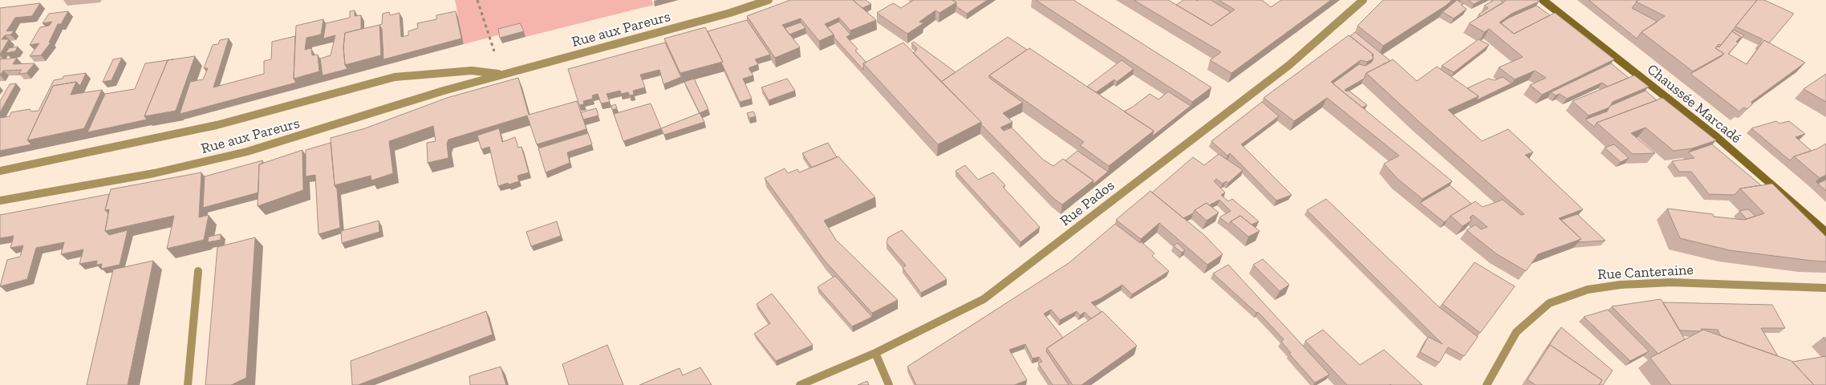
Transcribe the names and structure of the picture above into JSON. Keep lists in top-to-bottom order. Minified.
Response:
{"streets":{"street":["Rue aux Pareurs","Chaussée Marcadé","Rue Pados","Rue Canteraine"]}}
